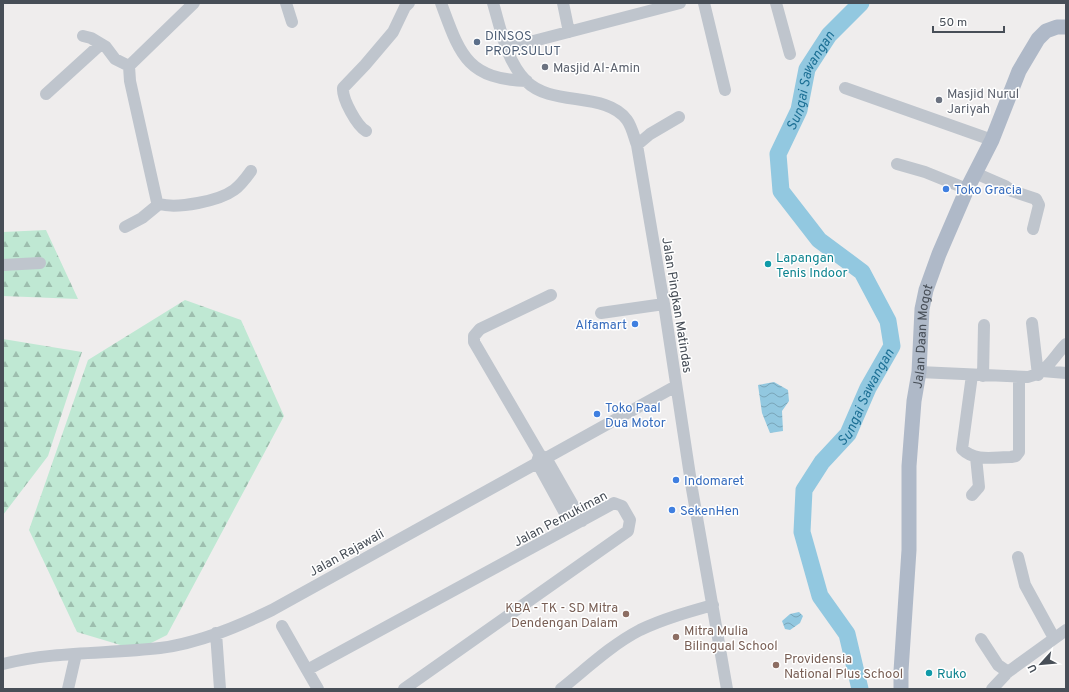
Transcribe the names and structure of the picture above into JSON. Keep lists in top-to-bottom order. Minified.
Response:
{"streets":{"main road":["Jalan Daan Mogot"],"street":["Jalan Pingkan Matindas","Jalan Pemukiman","Jalan Rajawali"]},"crossings":[["Jalan Pingkan Matindas","Jalan Rajawali"]],"water":["Sungai Sawangan"],"places":["DINSOS PROP.SULUT","Masjid Al-Amin","Masjid Nurul Jariyah","Toko Gracia","Lapangan Tenis Indoor","Alfamart","Toko Paal Dua Motor","Indomaret","SekenHen","KBA - TK - SD Mitra Dendengan Dalam","Mitra Mulia Bilingual School","Providensia National Plus School","Ruko"],"scale_bar":"50 m","north":"bottom left"}
